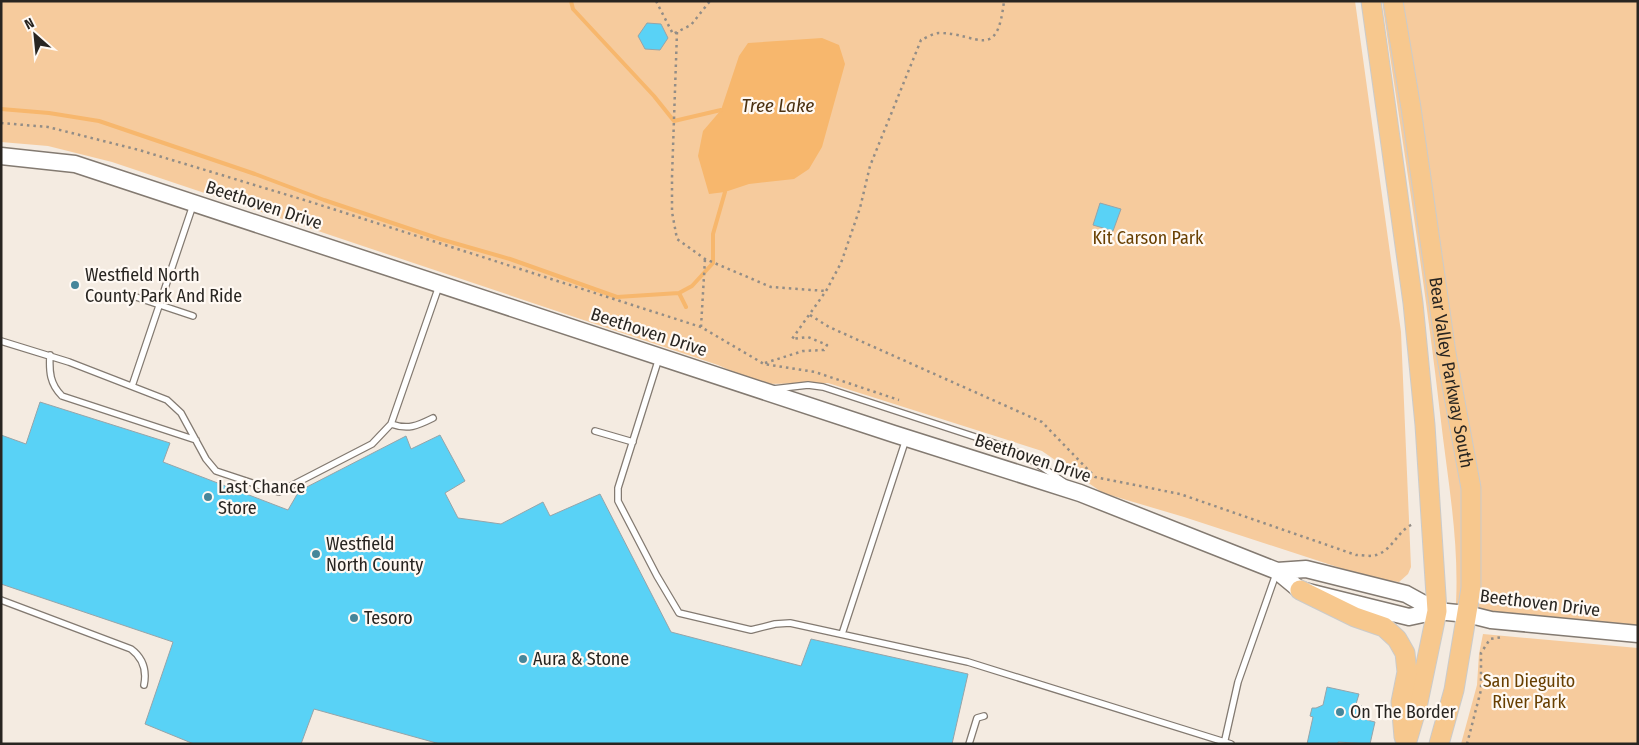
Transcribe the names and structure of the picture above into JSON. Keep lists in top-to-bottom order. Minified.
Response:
{"streets":{"main road":["Beethoven Drive","Bear Valley Parkway South"]},"crossings":[["Beethoven Drive","Bear Valley Parkway South"]],"water":["Tree Lake"],"parks":["Kit Carson Park","San Dieguito River Park"],"places":["Westfield North County Park And Ride","Last Chance Store","Westfield North County","Tesoro","Aura & Stone","On The Border"],"north":"top left"}
